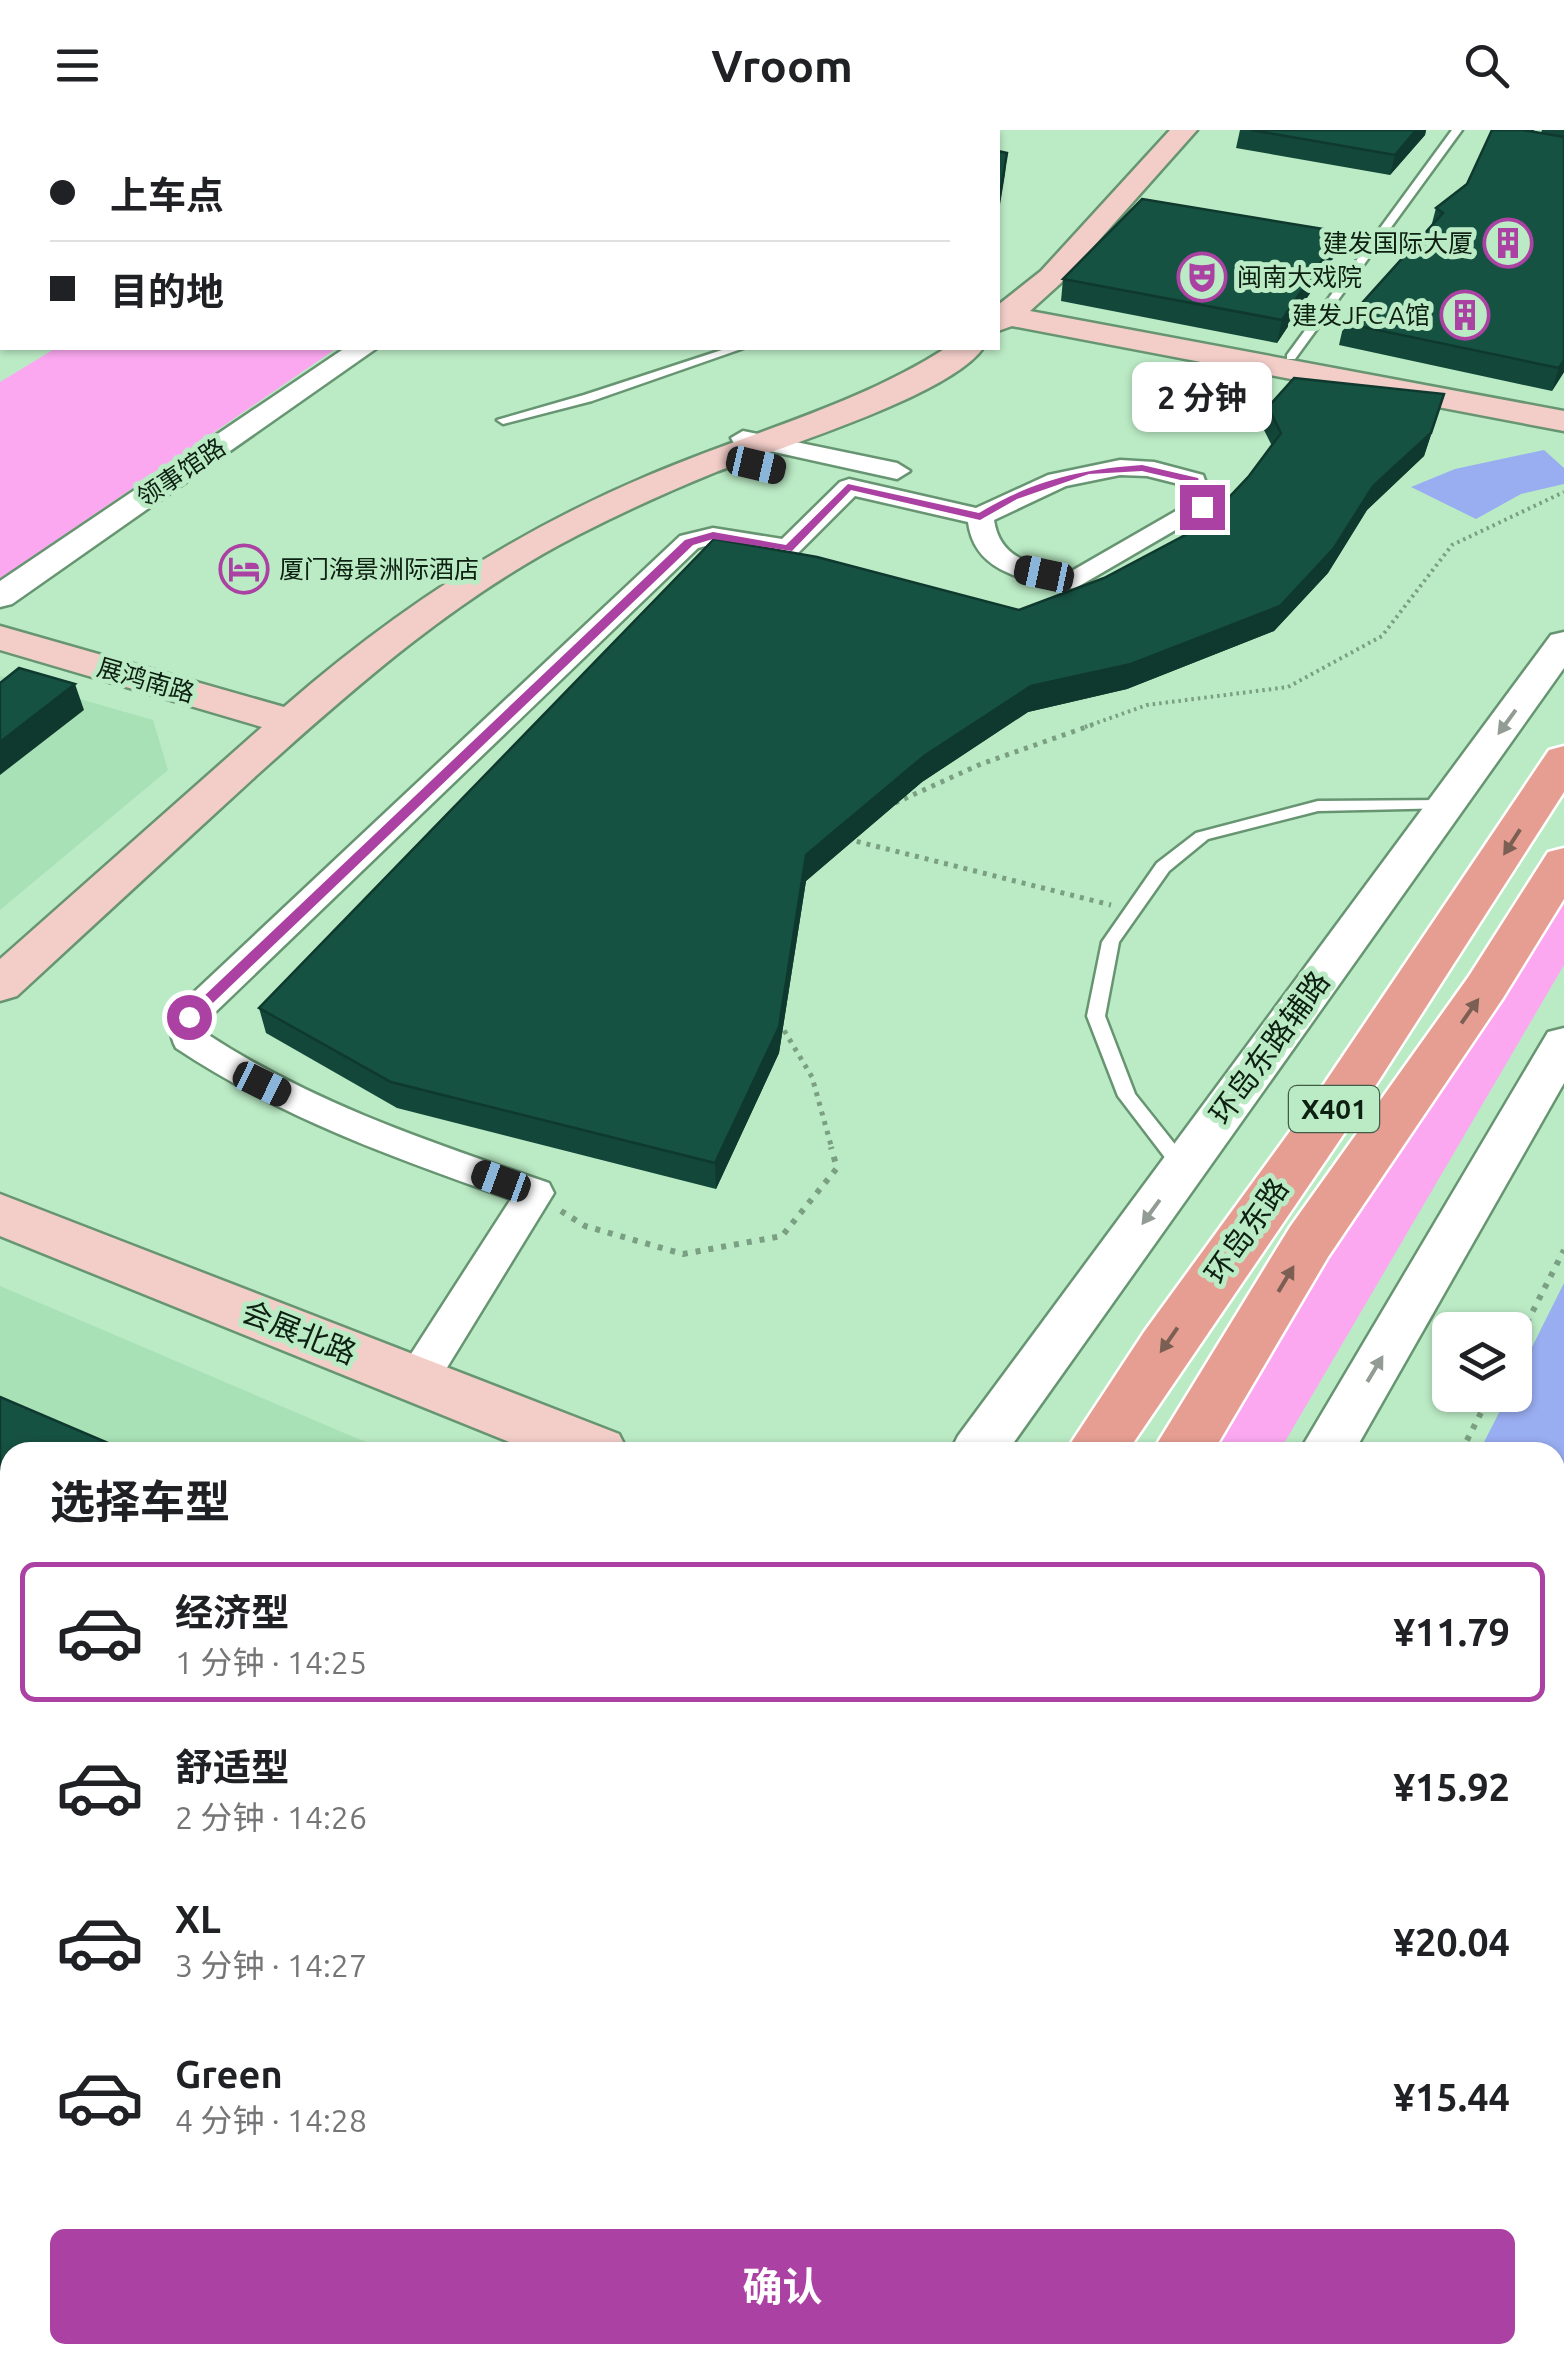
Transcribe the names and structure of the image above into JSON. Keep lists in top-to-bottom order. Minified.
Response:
{"streets":{"main road":["展鸿南路","X401","环岛东路","会展北路"],"street":["领事馆路","环岛东路辅路"]},"one_way":["环岛东路辅路"],"places":{"building":["建发国际大厦","建发JFC A馆"],"theatre":["闽南大戏院"],"hotel":["厦门海景洲际酒店"]},"page":{"header":"Vroom","banner":["上车点","目的地"],"bubble":"2 分钟","heading":"选择车型","list":[{"name":"经济型","note":"1 分钟 · 14:25","value":"¥11.79"},{"name":"舒适型","note":"2 分钟 · 14:26","value":"¥15.92"},{"name":"XL","note":"3 分钟 · 14:27","value":"¥20.04"},{"name":"Green","note":"4 分钟 · 14:28","value":"¥15.44"}],"buttons":"确认"}}
